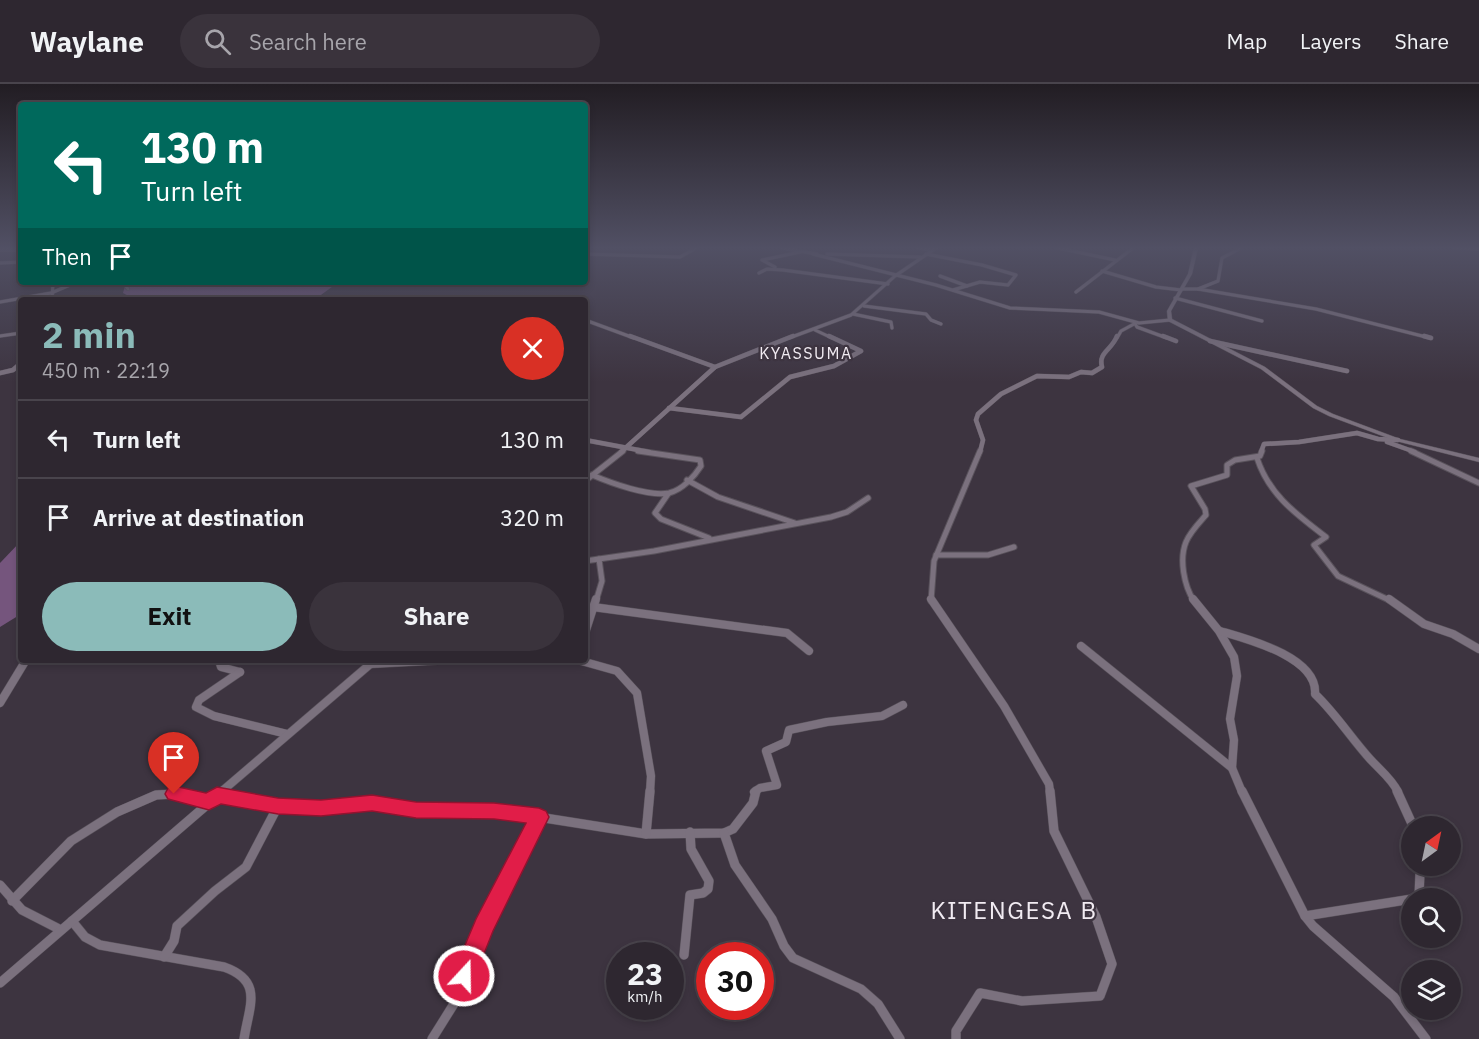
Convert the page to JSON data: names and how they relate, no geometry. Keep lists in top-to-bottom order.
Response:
{
  "districts": ["KYASSUMA", "KITENGESA B"],
  "north": "top right",
  "page": {
    "header": "Waylane",
    "search": "Search here",
    "nav": ["Map", "Layers", "Share"],
    "turn": ["130 m", "Turn left"],
    "then": "Then",
    "heading": ["2 min", "450 m · 22:19"],
    "list": [
      {
        "name": "Turn left",
        "value": "130 m"
      },
      {
        "name": "Arrive at destination",
        "value": "320 m"
      }
    ],
    "buttons": ["Exit", "Share"],
    "speed": "23 km/h",
    "limit": "30"
  }
}
